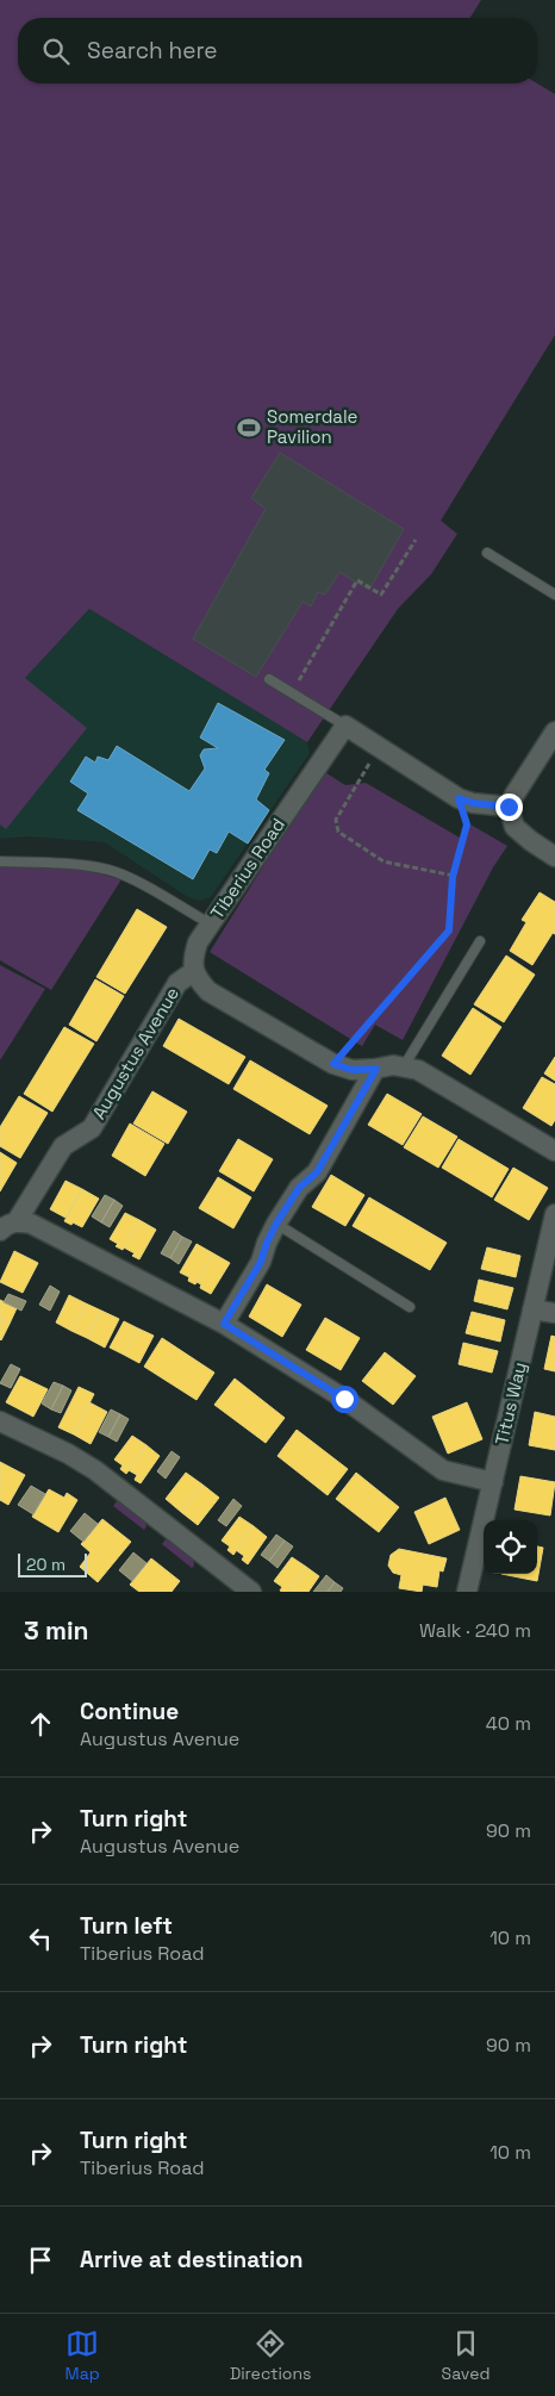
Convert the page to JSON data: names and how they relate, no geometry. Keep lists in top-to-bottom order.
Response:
{
  "streets": {
    "street": ["Tiberius Road", "Augustus Avenue", "Titus Way"]
  },
  "crossings": [
    ["Tiberius Road", "Augustus Avenue"],
    ["Augustus Avenue", "Titus Way"]
  ],
  "places": {
    "sports": ["Somerdale Pavilion"]
  },
  "scale_bar": "20 m",
  "page": {
    "search": "Search here",
    "scale": "20 m",
    "heading": ["3 min", "Walk · 240 m"],
    "list": [
      ["Continue", "Augustus Avenue", "40 m"],
      ["Turn right", "Augustus Avenue", "90 m"],
      ["Turn left", "Tiberius Road", "10 m"],
      ["Turn right", "90 m"],
      ["Turn right", "Tiberius Road", "10 m"],
      "Arrive at destination"
    ],
    "nav": ["Map", "Directions", "Saved"]
  }
}
